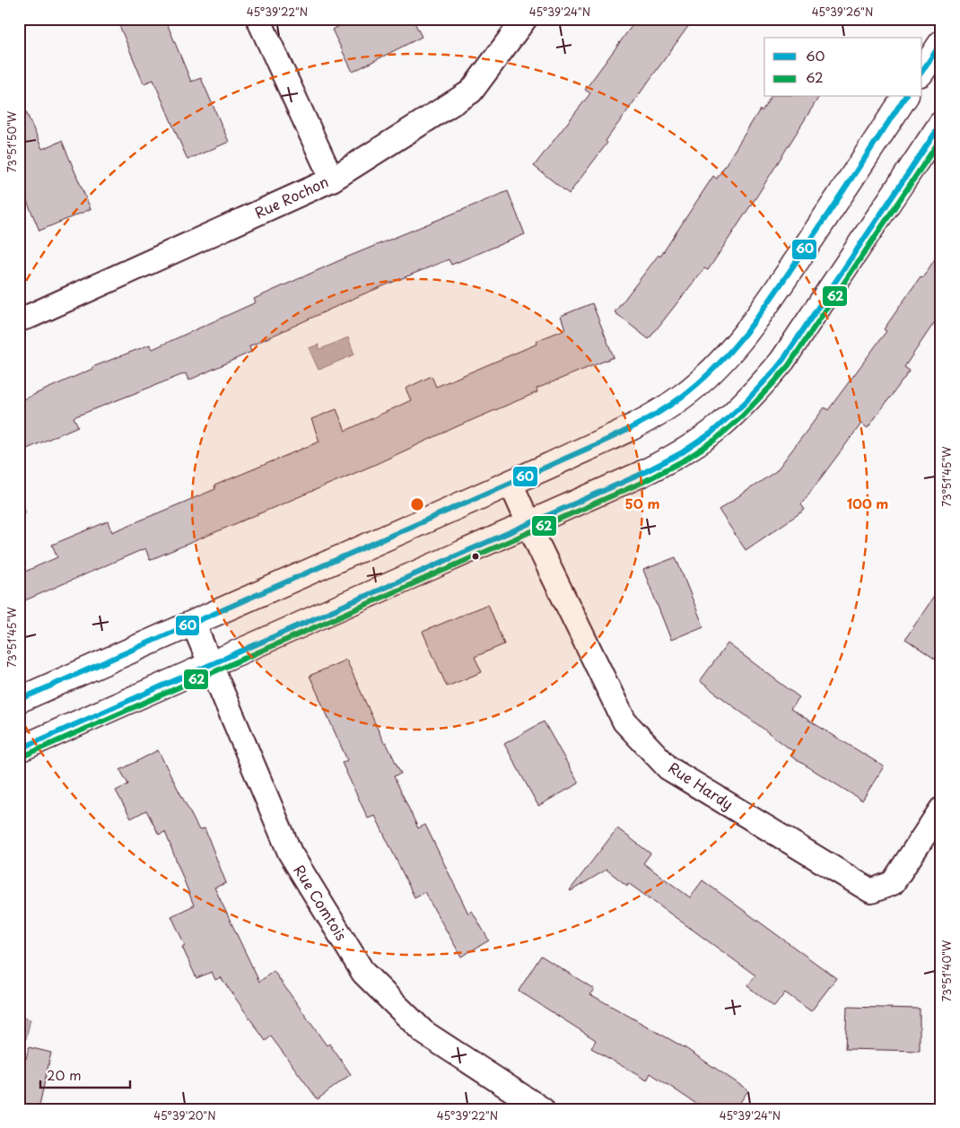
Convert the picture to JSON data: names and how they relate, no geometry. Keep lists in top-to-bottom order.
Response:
{
  "streets": {
    "street": ["Rue Rochon", "Rue Hardy", "Rue Comtois"]
  },
  "lines": ["transit line 60", "transit line 62"],
  "legend": ["60", "62"],
  "scale_bar": "20 m",
  "coordinates": [
    "45°39'22\"N",
    "45°39'24\"N",
    "45°39'26\"N",
    "73°51'50\"W",
    "73°51'45\"W",
    "73°51'40\"W",
    "45°39'20\"N"
  ],
  "rings": ["50 m", "100 m"]
}
